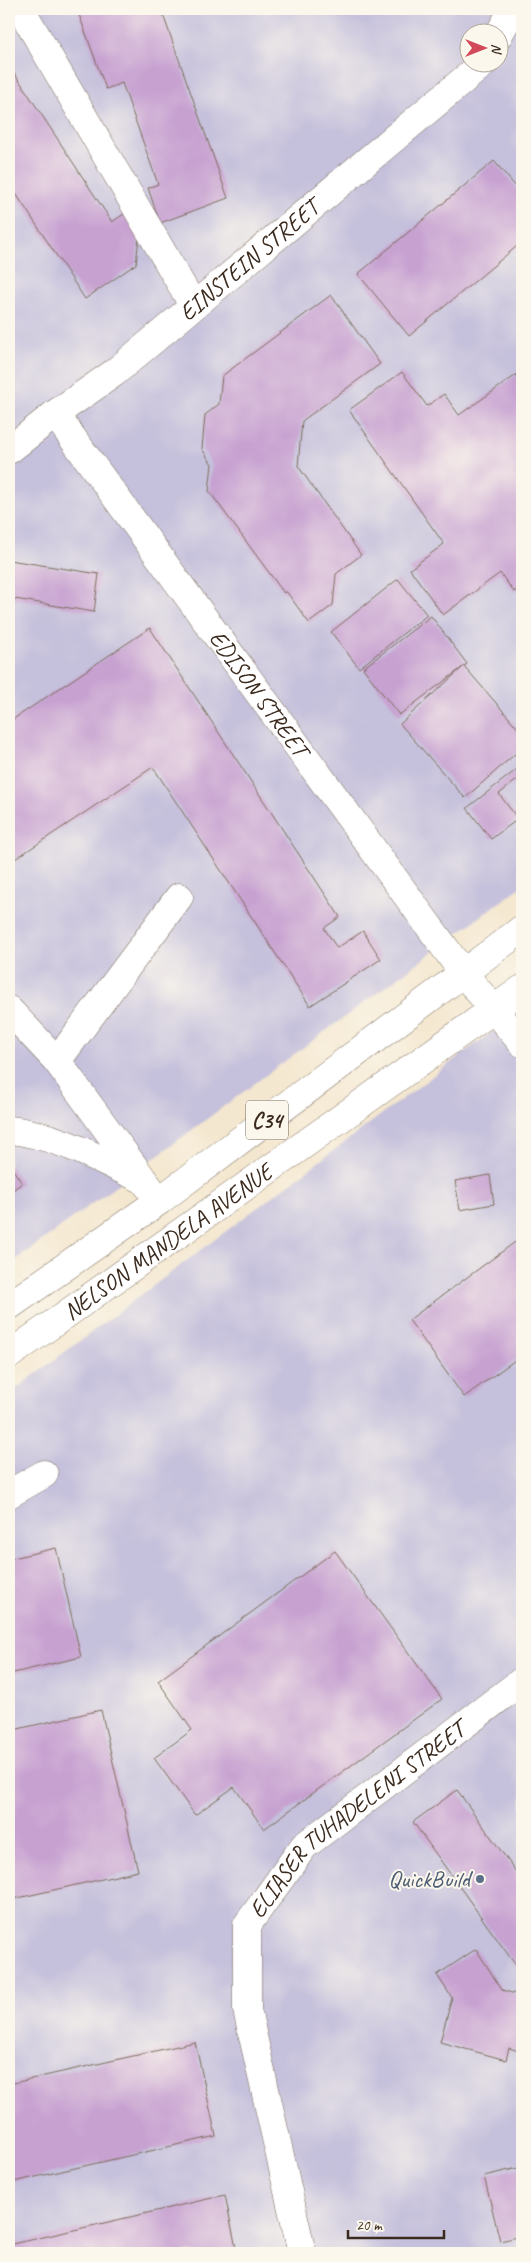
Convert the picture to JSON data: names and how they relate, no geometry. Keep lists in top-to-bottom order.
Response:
{
  "streets": {
    "street": [
      "EINSTEIN STREET",
      "EDISON STREET",
      "C34",
      "NELSON MANDELA AVENUE",
      "ELIASER TUHADELENI STREET"
    ]
  },
  "crossings": [
    ["EINSTEIN STREET", "EDISON STREET"],
    ["EDISON STREET", "NELSON MANDELA AVENUE"]
  ],
  "places": ["QuickBuild"],
  "scale_bar": "20 m",
  "north": "right"
}
